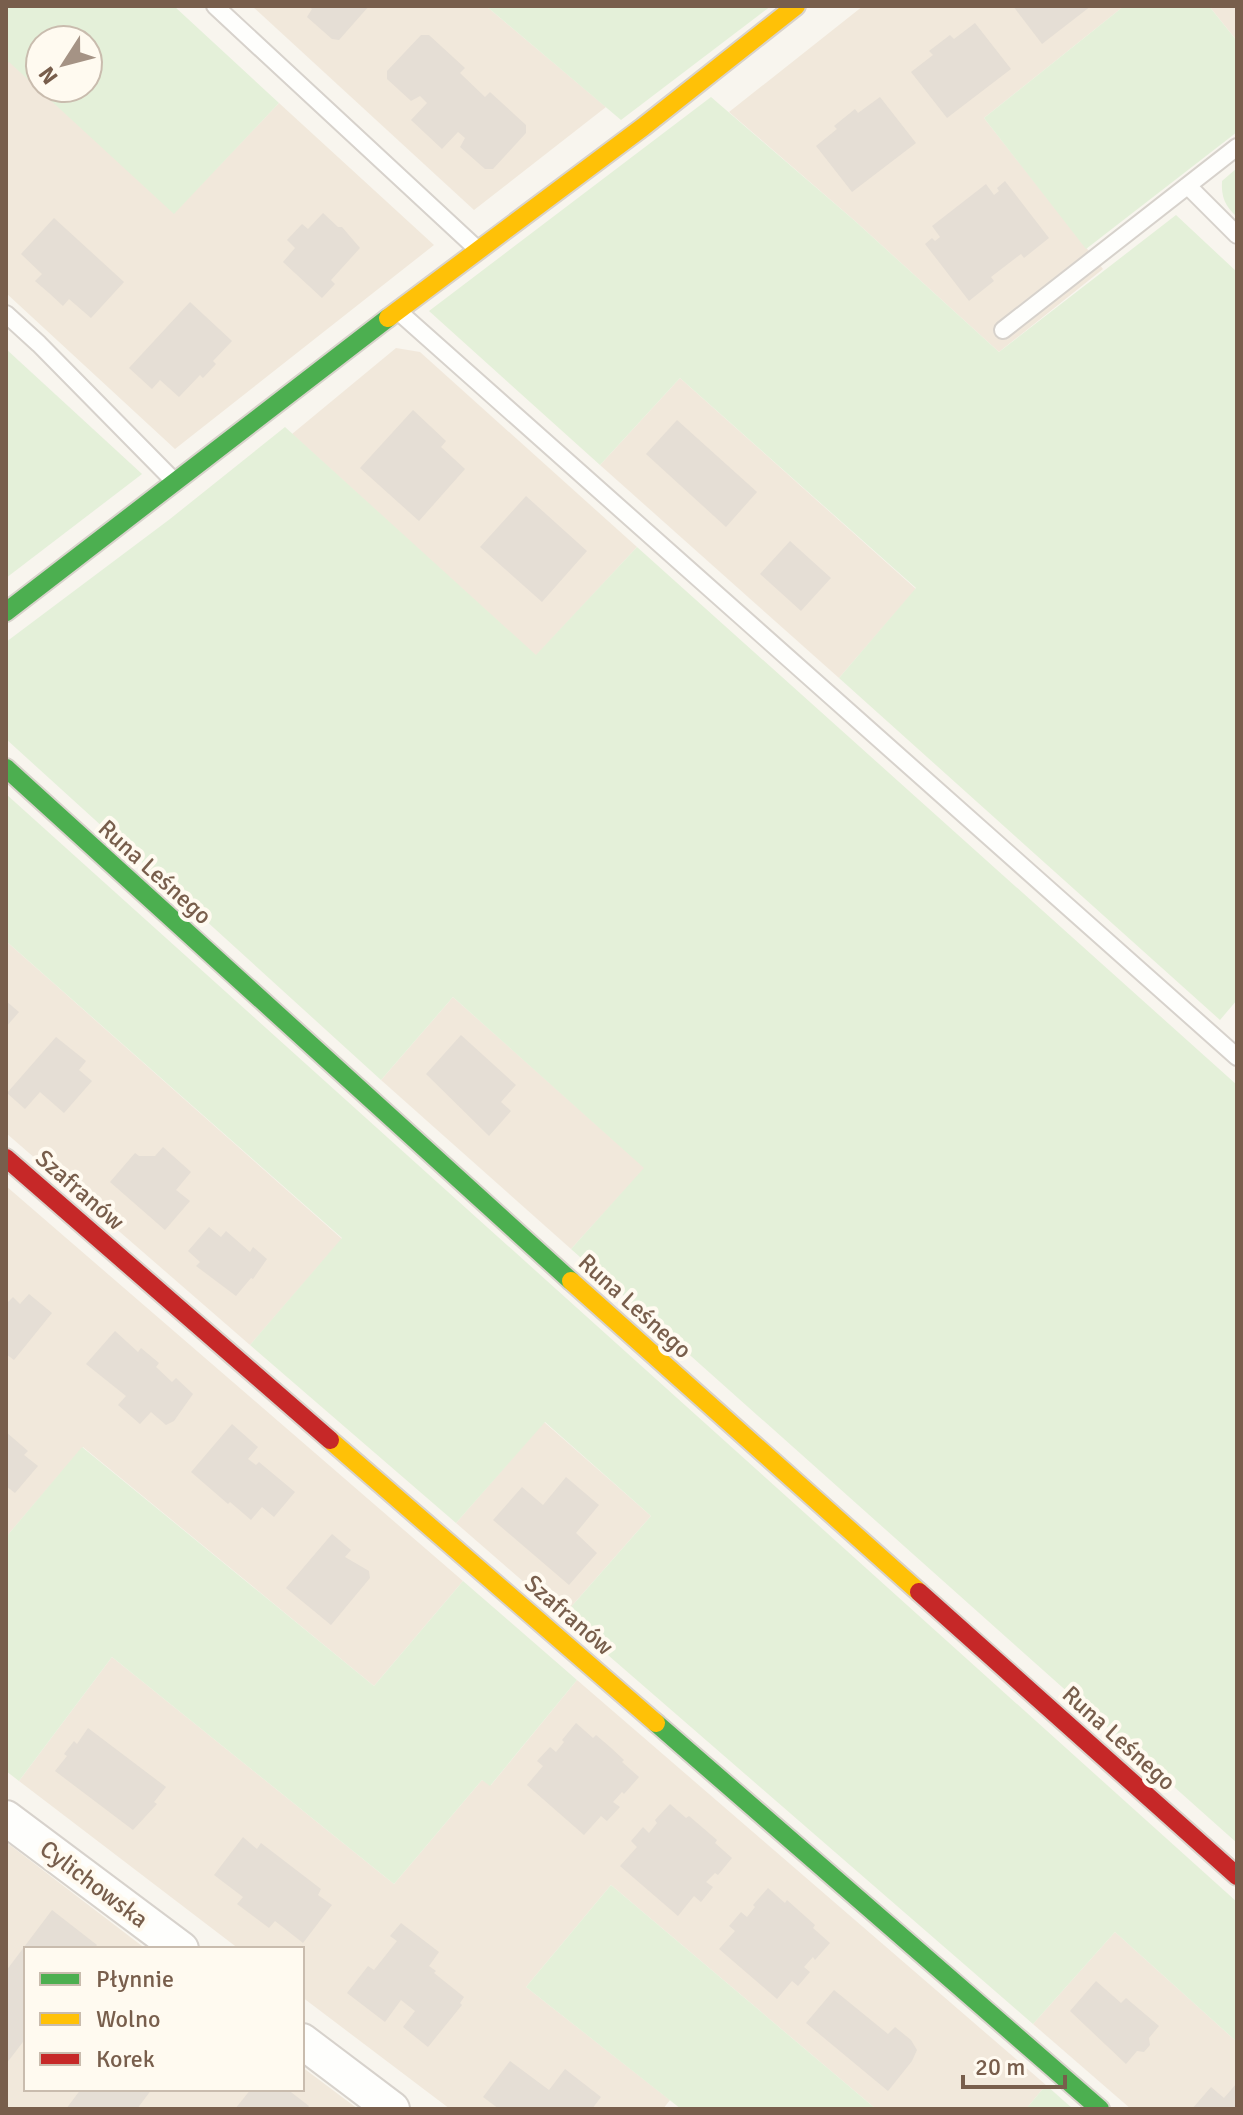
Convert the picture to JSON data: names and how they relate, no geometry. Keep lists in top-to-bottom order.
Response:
{
  "streets": {
    "street": ["Runa Leśnego", "Szafranów", "Cylichowska"]
  },
  "legend": ["Płynnie", "Wolno", "Korek"],
  "scale_bar": "20 m",
  "north": "bottom left"
}
